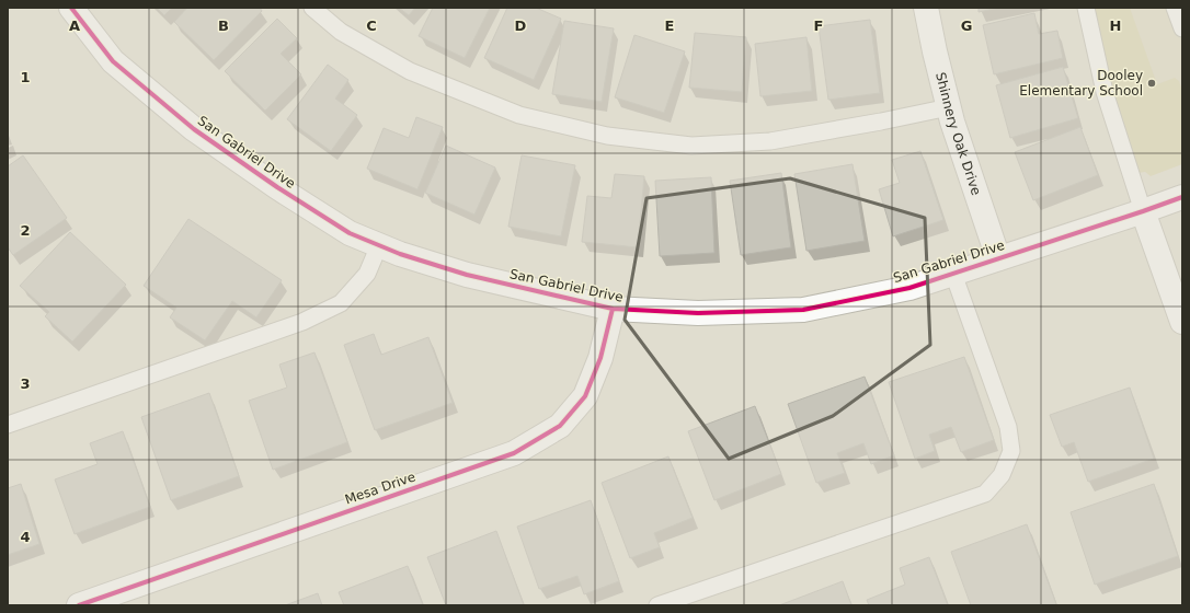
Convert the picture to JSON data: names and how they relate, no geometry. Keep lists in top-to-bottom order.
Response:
{
  "streets": {
    "street": ["Shinnery Oak Drive", "San Gabriel Drive", "Mesa Drive"]
  },
  "crossings": [
    ["Shinnery Oak Drive", "San Gabriel Drive"],
    ["San Gabriel Drive", "Mesa Drive"]
  ],
  "places": ["Dooley Elementary School"],
  "grid": {
    "columns": [
      "A",
      "B",
      "C",
      "D",
      "E",
      "F",
      "G",
      "H"
    ],
    "rows": [
      "1",
      "2",
      "3",
      "4"
    ]
  }
}
